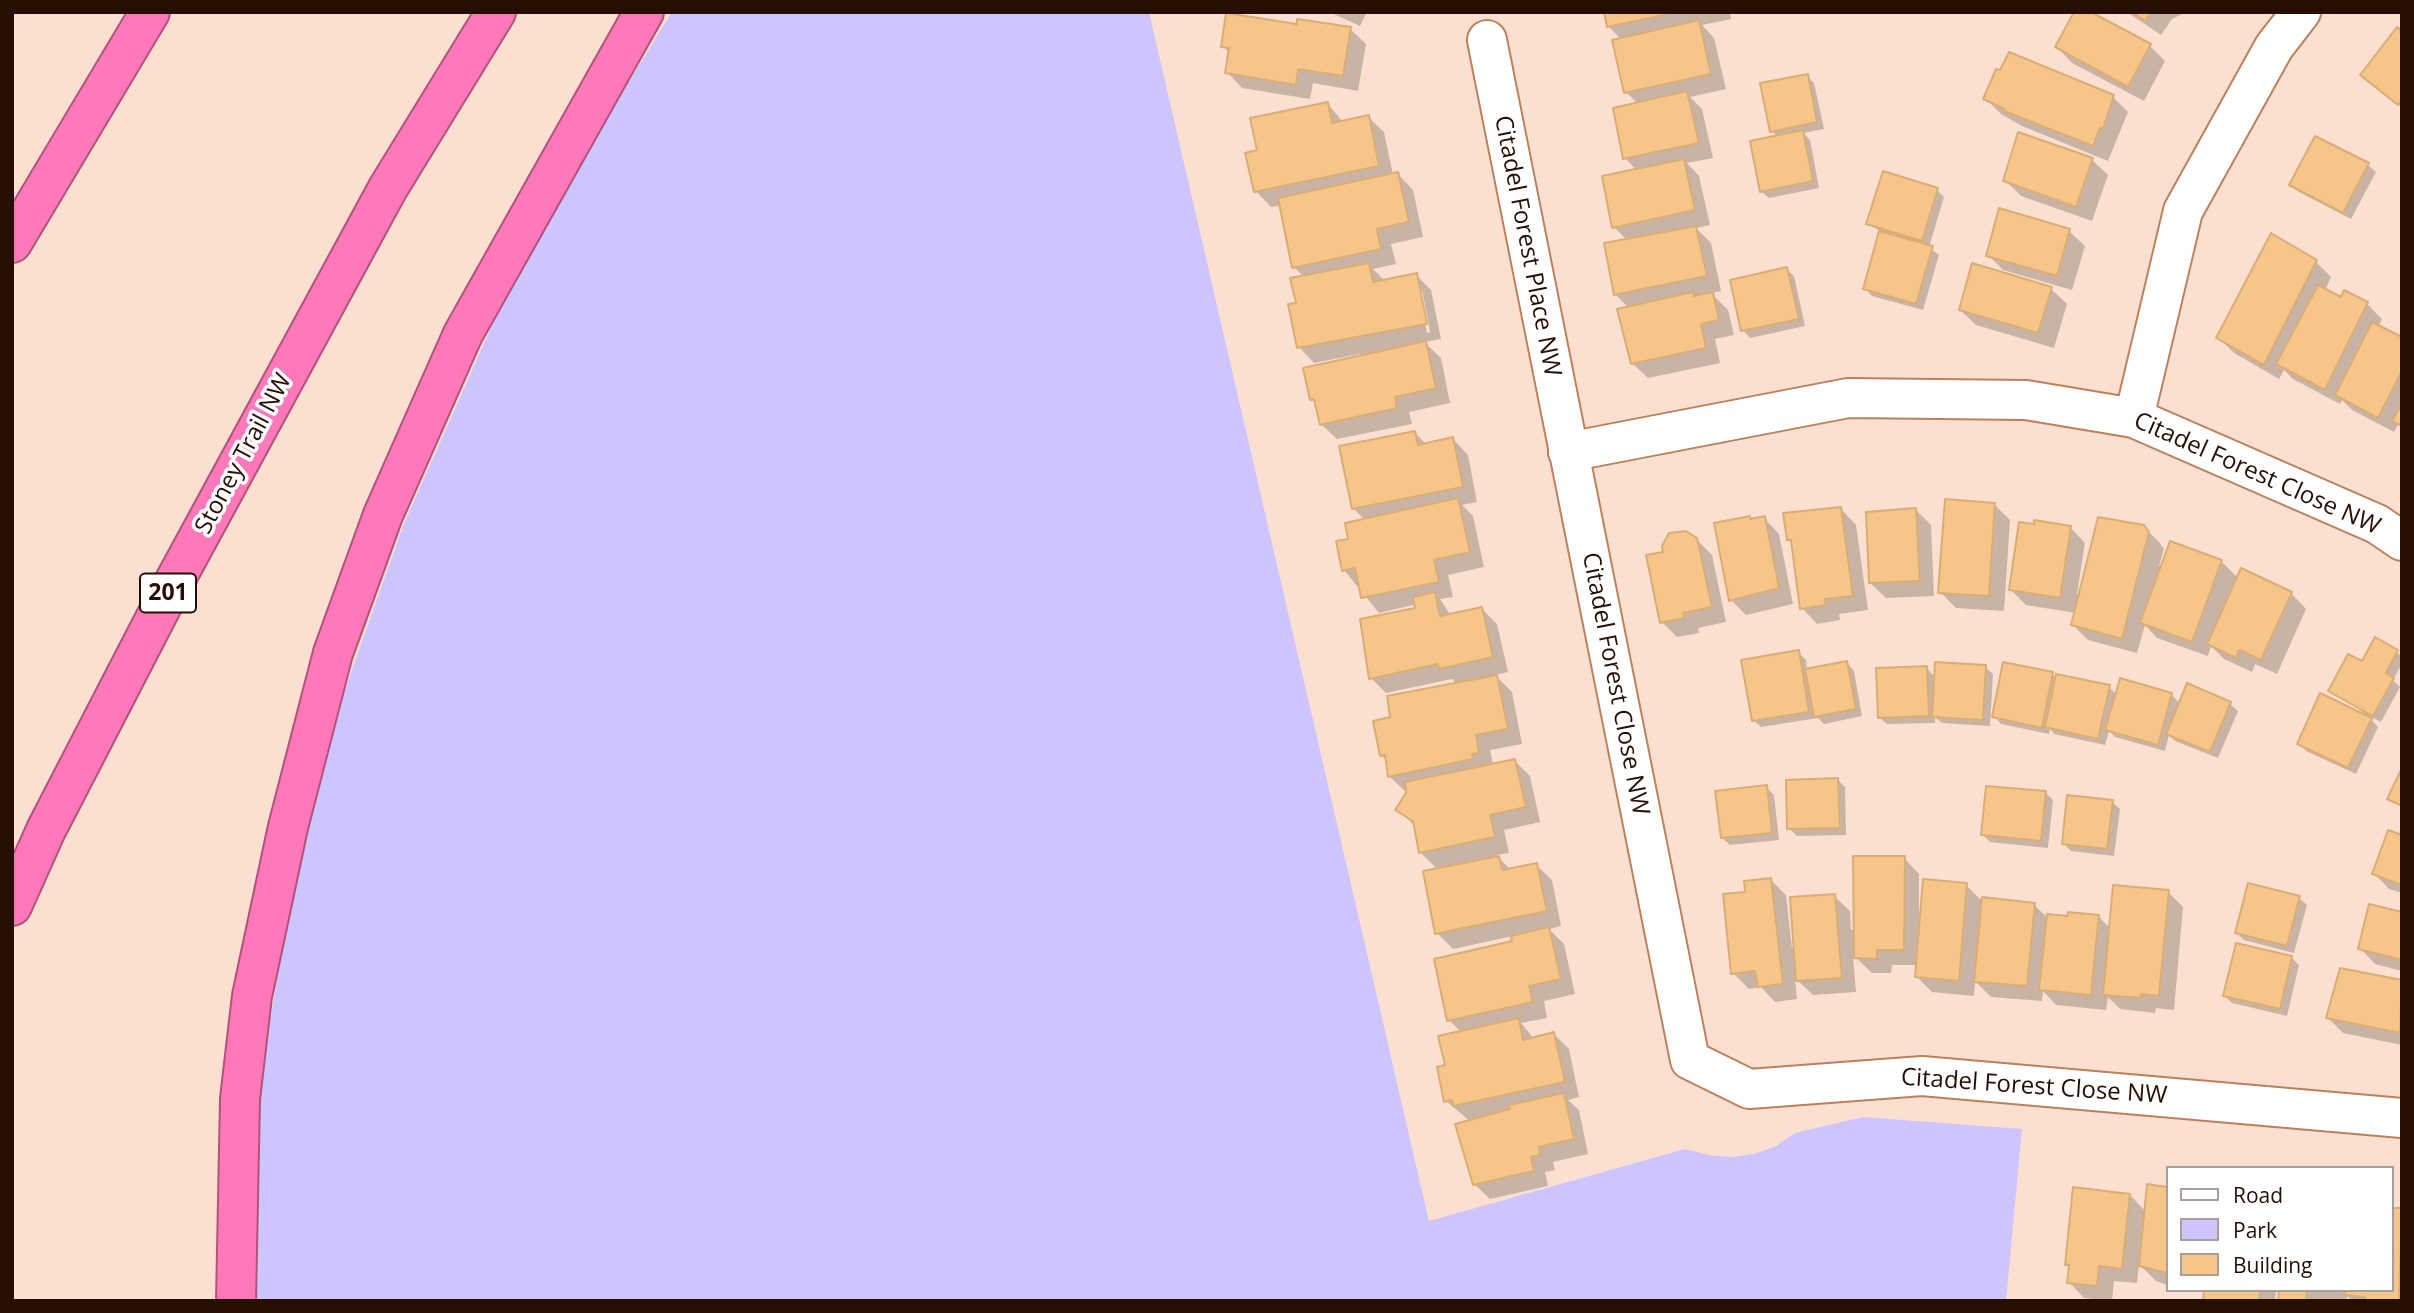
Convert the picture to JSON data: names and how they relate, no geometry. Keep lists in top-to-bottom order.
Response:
{
  "streets": {
    "highway": ["Stoney Trail NW", "201"],
    "street": ["Citadel Forest Place NW", "Citadel Forest Close NW"]
  },
  "crossings": [
    ["Citadel Forest Place NW", "Citadel Forest Close NW"]
  ],
  "legend": ["Road", "Park", "Building"]
}
